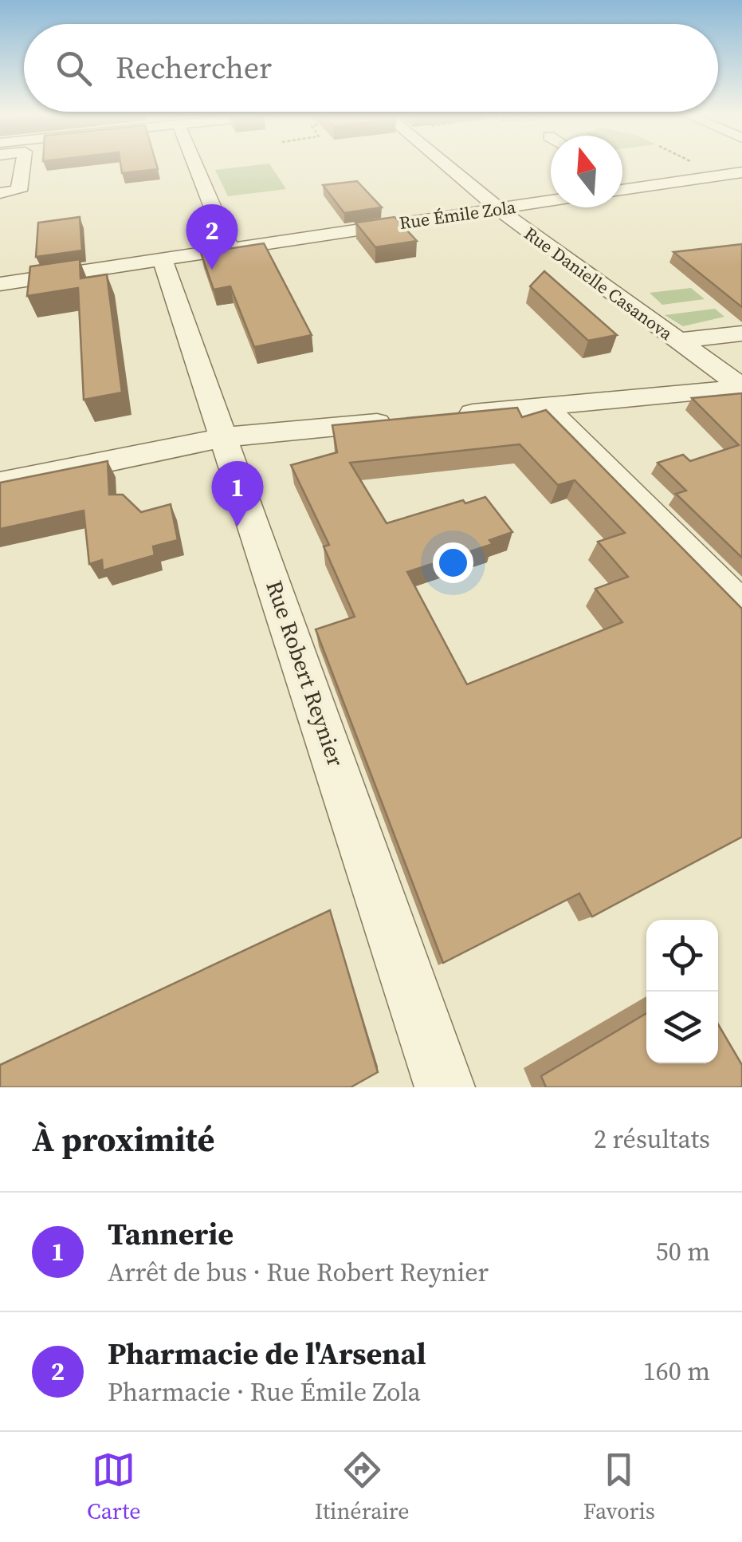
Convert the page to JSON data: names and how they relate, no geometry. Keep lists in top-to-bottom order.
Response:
{
  "streets": {
    "street": ["Rue Émile Zola", "Rue Danielle Casanova", "Rue Robert Reynier"]
  },
  "crossings": [
    ["Rue Émile Zola", "Rue Danielle Casanova"],
    ["Rue Émile Zola", "Rue Robert Reynier"]
  ],
  "north": "top",
  "page": {
    "search": "Rechercher",
    "pins": ["2", "1"],
    "heading": ["À proximité", "2 résultats"],
    "list": [
      {
        "mark": "1",
        "name": "Tannerie",
        "note": "Arrêt de bus · Rue Robert Reynier",
        "value": "50 m"
      },
      {
        "mark": "2",
        "name": "Pharmacie de l'Arsenal",
        "note": "Pharmacie · Rue Émile Zola",
        "value": "160 m"
      }
    ],
    "nav": ["Carte", "Itinéraire", "Favoris"]
  }
}
